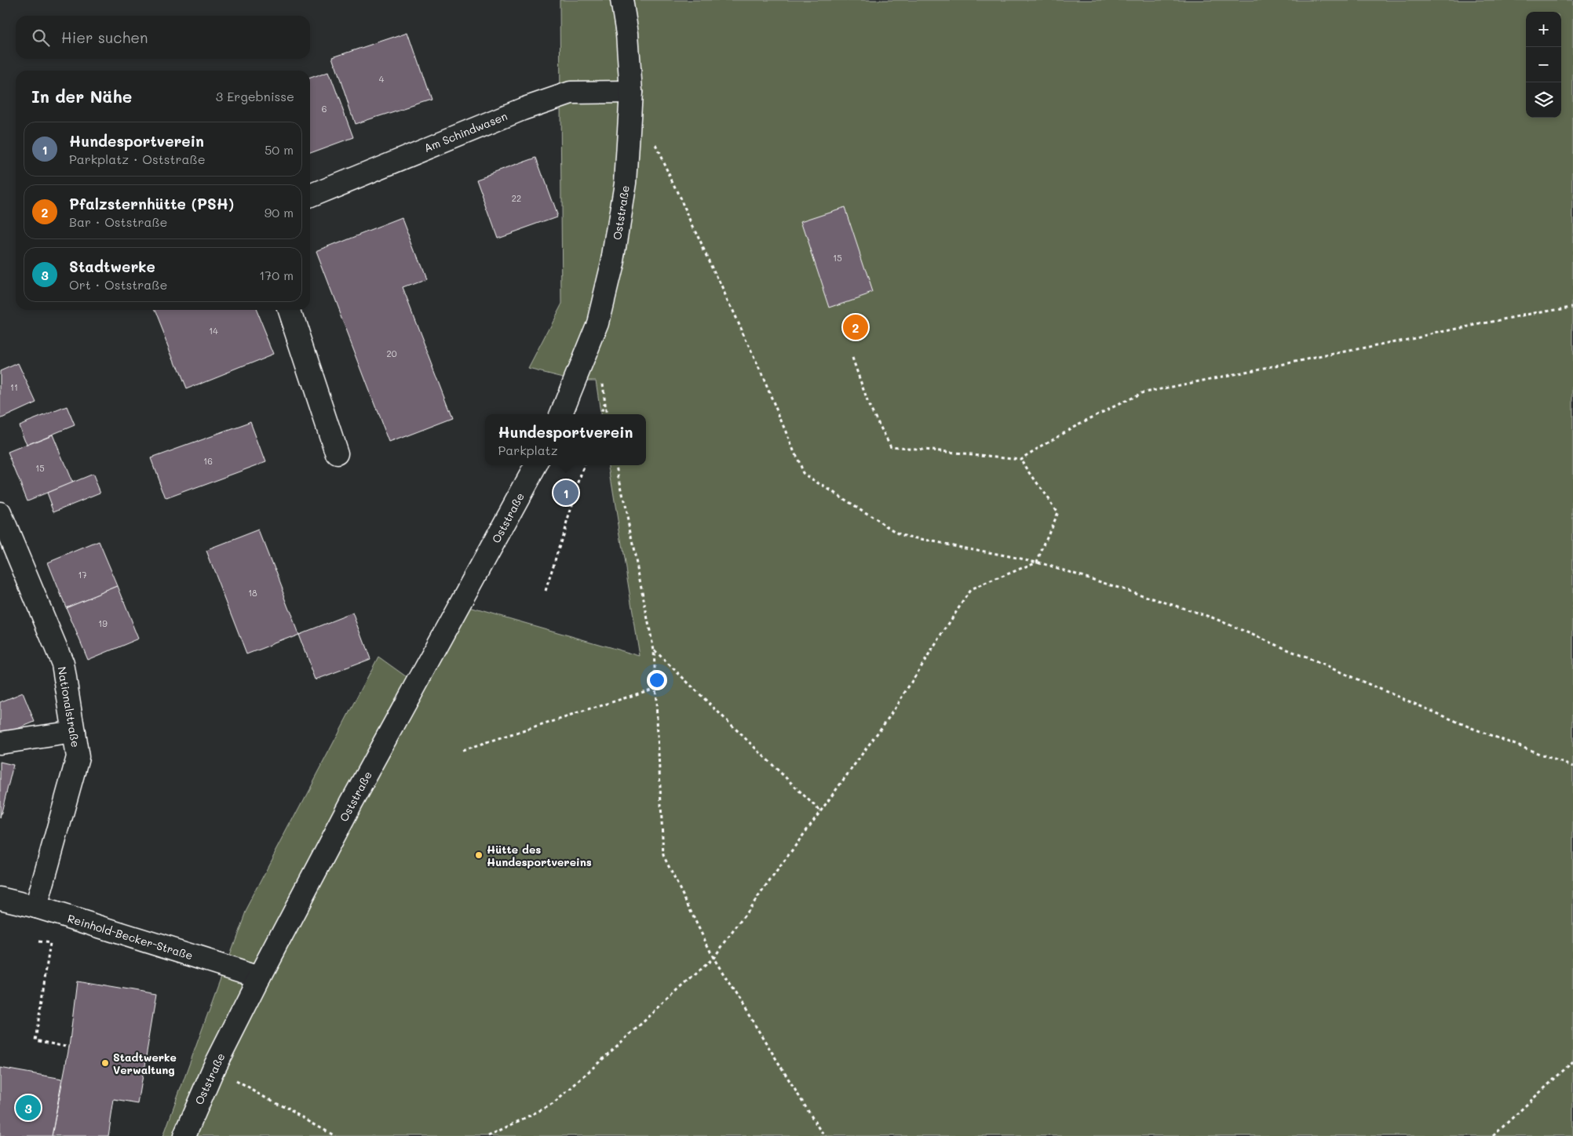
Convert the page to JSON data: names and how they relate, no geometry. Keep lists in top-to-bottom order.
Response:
{
  "streets": {
    "main road": [
      "Am Schindwasen",
      "Oststraße",
      "Nationalstraße",
      "Reinhold-Becker-Straße"
    ]
  },
  "crossings": [
    ["Am Schindwasen", "Oststraße"],
    ["Oststraße", "Reinhold-Becker-Straße"],
    ["Nationalstraße", "Reinhold-Becker-Straße"]
  ],
  "places": ["Hütte des Hundesportvereins", "Stadtwerke Verwaltung"],
  "house_numbers": [
    "4",
    "6",
    "22",
    "15",
    "14",
    "20",
    "11",
    "16",
    "15",
    "17",
    "18",
    "19"
  ],
  "page": {
    "map_buttons": ["+", "−"],
    "search": "Hier suchen",
    "heading": ["In der Nähe", "3 Ergebnisse"],
    "list": [
      {
        "mark": "1",
        "name": "Hundesportverein",
        "note": "Parkplatz · Oststraße",
        "value": "50 m"
      },
      {
        "mark": "2",
        "name": "Pfalzsternhütte (PSH)",
        "note": "Bar · Oststraße",
        "value": "90 m"
      },
      {
        "mark": "3",
        "name": "Stadtwerke",
        "note": "Ort · Oststraße",
        "value": "170 m"
      }
    ],
    "pins": ["2", "1", "3"],
    "popup": ["Hundesportverein", "Parkplatz"]
  }
}
